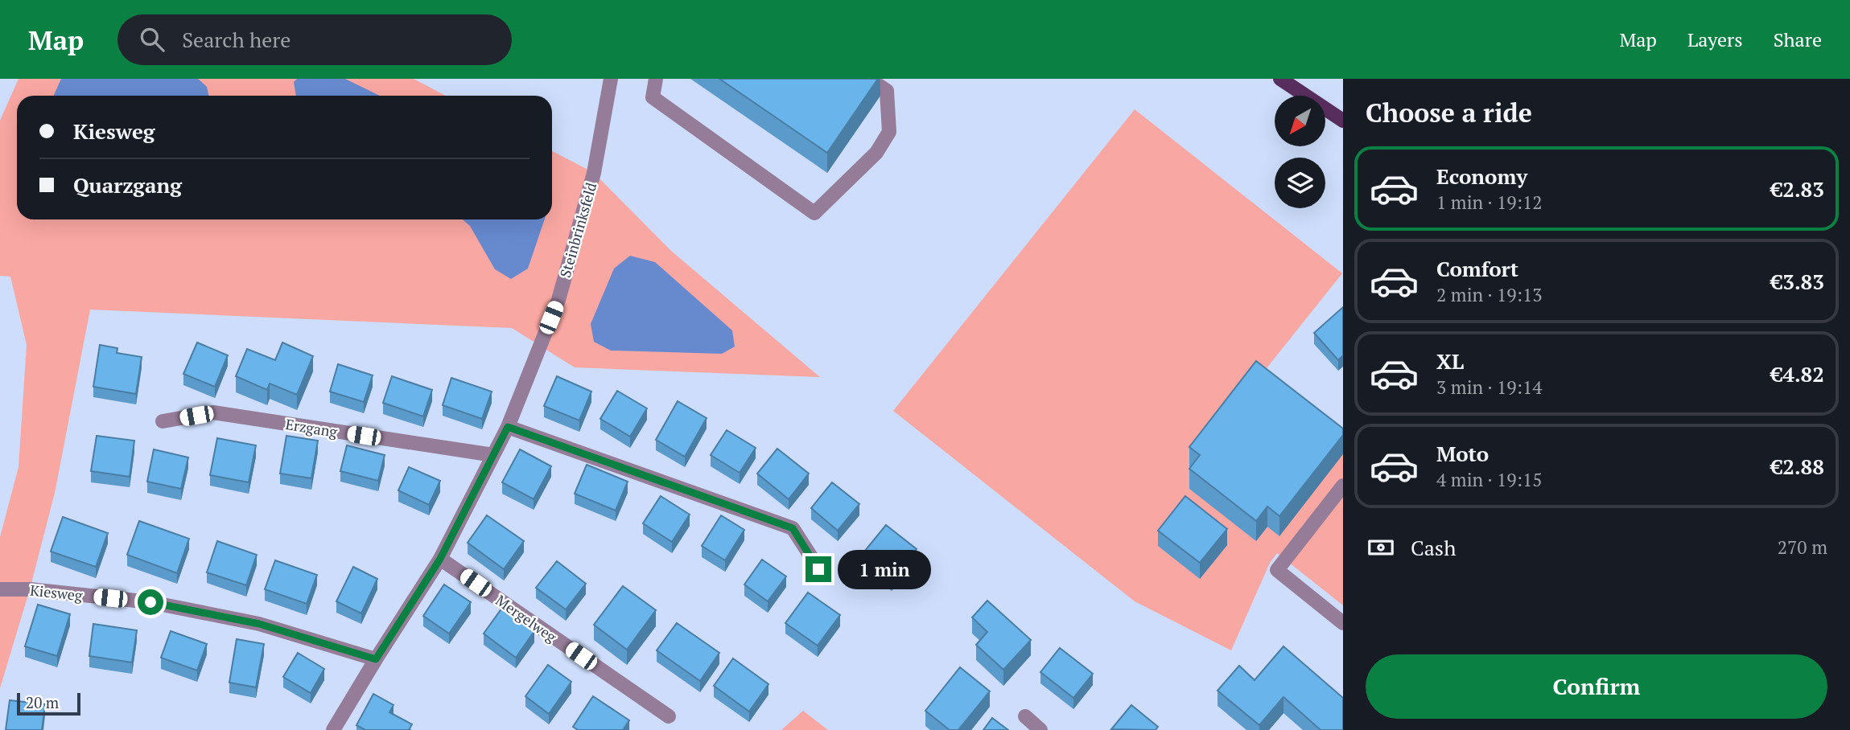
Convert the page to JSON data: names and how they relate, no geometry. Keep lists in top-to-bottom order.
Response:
{
  "streets": {
    "street": [
      "Steinbrinksfeld",
      "Erzgang",
      "Kiesweg",
      "Mergelweg"
    ]
  },
  "crossings": [
    ["Steinbrinksfeld", "Erzgang"],
    ["Steinbrinksfeld", "Kiesweg"],
    ["Steinbrinksfeld", "Mergelweg"]
  ],
  "scale_bar": "20 m",
  "north": "bottom left",
  "page": {
    "header": "Map",
    "search": "Search here",
    "nav": ["Map", "Layers", "Share"],
    "heading": "Choose a ride",
    "banner": ["Kiesweg", "Quarzgang"],
    "list": [
      {
        "name": "Economy",
        "note": "1 min · 19:12",
        "value": "€2.83"
      },
      {
        "name": "Comfort",
        "note": "2 min · 19:13",
        "value": "€3.83"
      },
      {
        "name": "XL",
        "note": "3 min · 19:14",
        "value": "€4.82"
      },
      {
        "name": "Moto",
        "note": "4 min · 19:15",
        "value": "€2.88"
      }
    ],
    "pay": ["Cash", "270 m"],
    "bubble": "1 min",
    "buttons": "Confirm",
    "scale": "20 m"
  }
}
